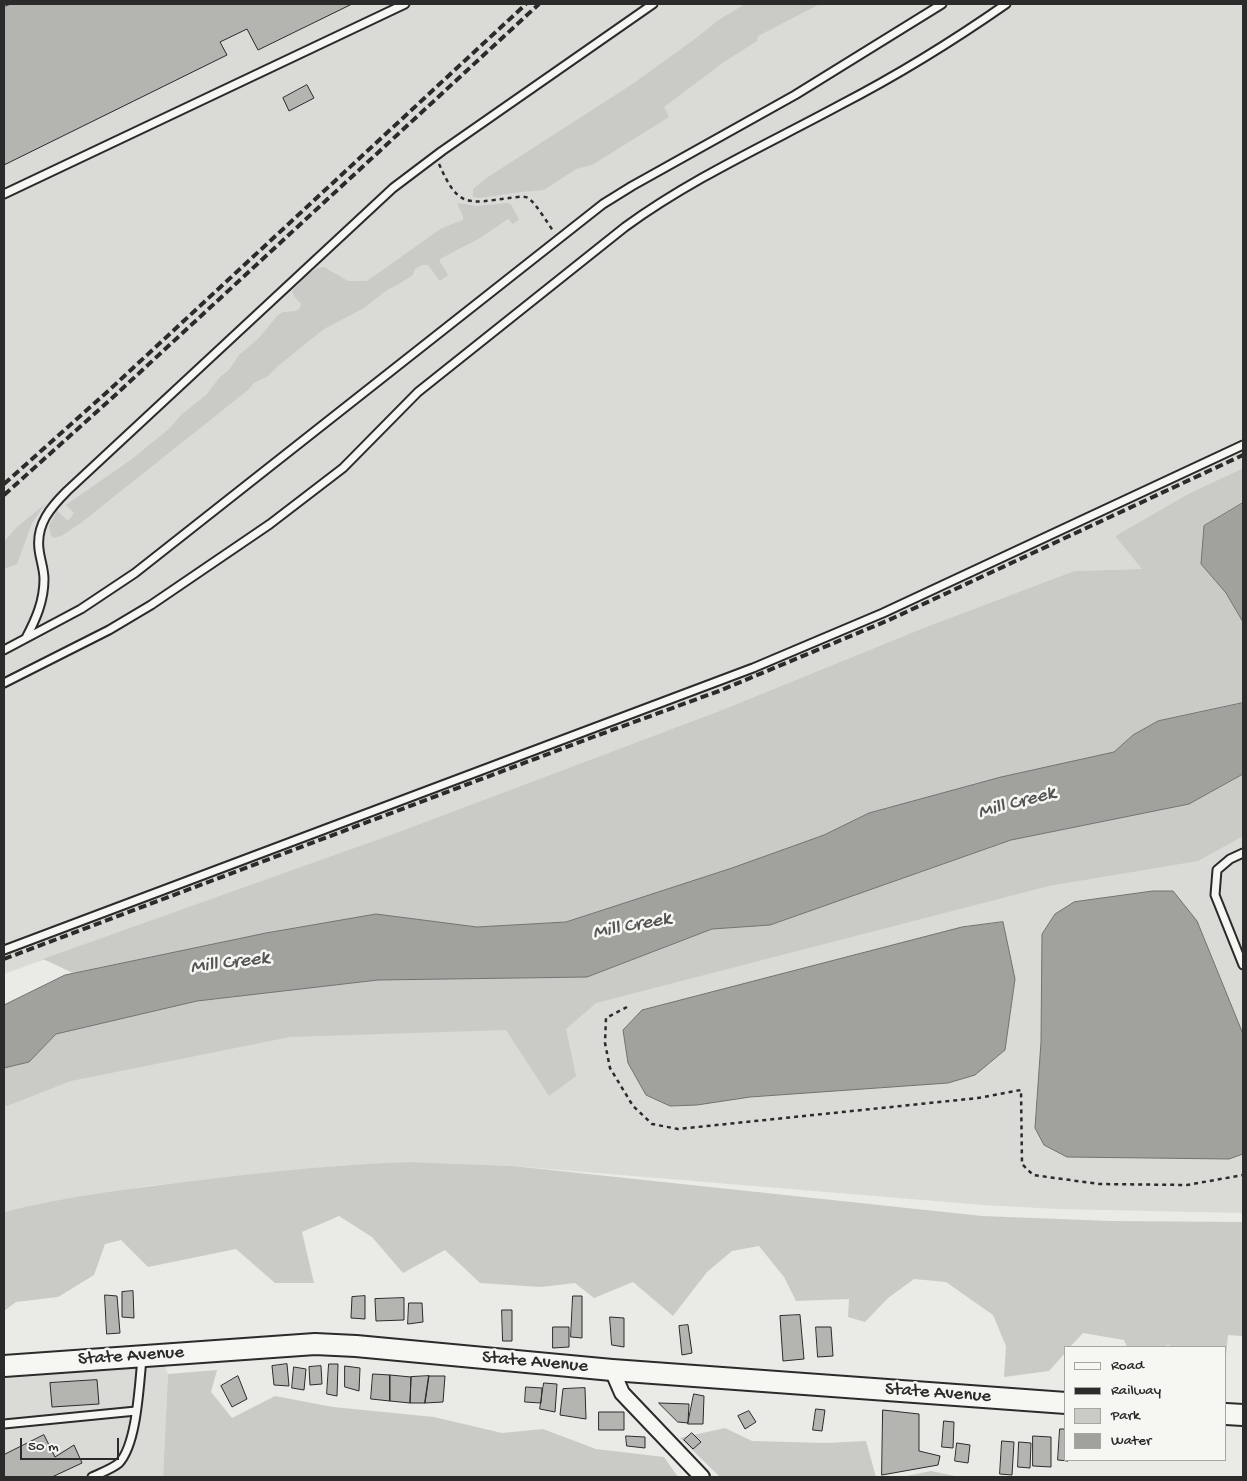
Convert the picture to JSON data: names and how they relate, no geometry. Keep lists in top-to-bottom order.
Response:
{
  "streets": {
    "main road": ["State Avenue"]
  },
  "water": ["Mill Creek"],
  "legend": [
    "Road",
    "Railway",
    "Park",
    "Water"
  ],
  "scale_bar": "50 m"
}
